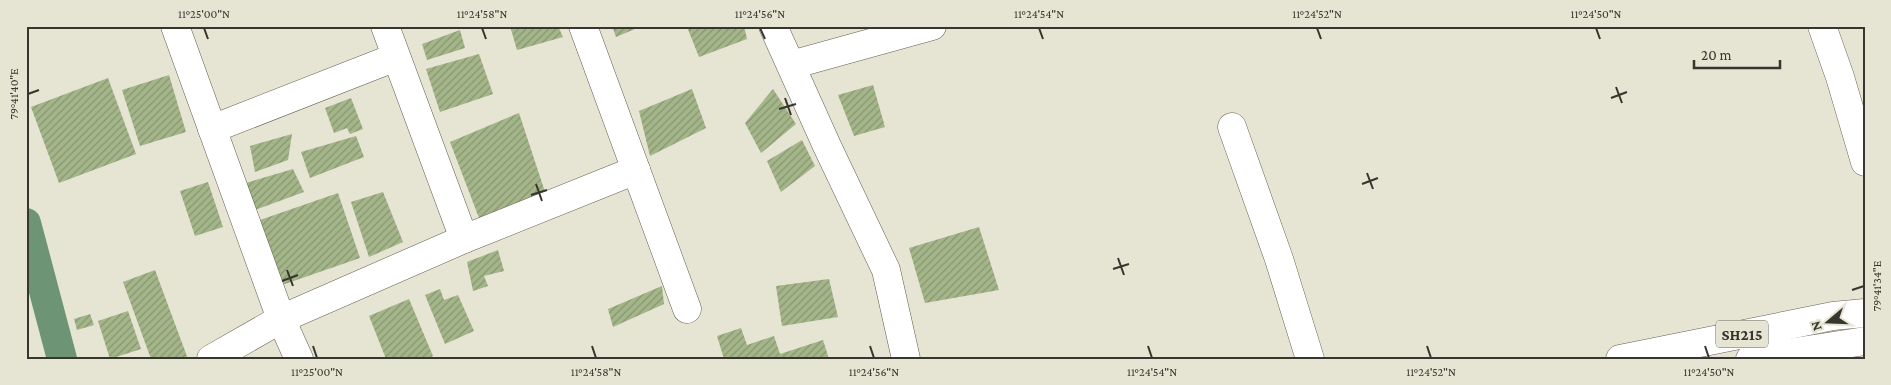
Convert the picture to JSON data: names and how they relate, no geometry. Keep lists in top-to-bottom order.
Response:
{
  "streets": {
    "street": ["SH215"]
  },
  "scale_bar": "20 m",
  "north": "left",
  "coordinates": [
    "11°25'00\"N",
    "11°24'58\"N",
    "11°24'56\"N",
    "11°24'54\"N",
    "11°24'52\"N",
    "11°24'50\"N",
    "79°41'40\"E",
    "79°41'34\"E"
  ]
}
